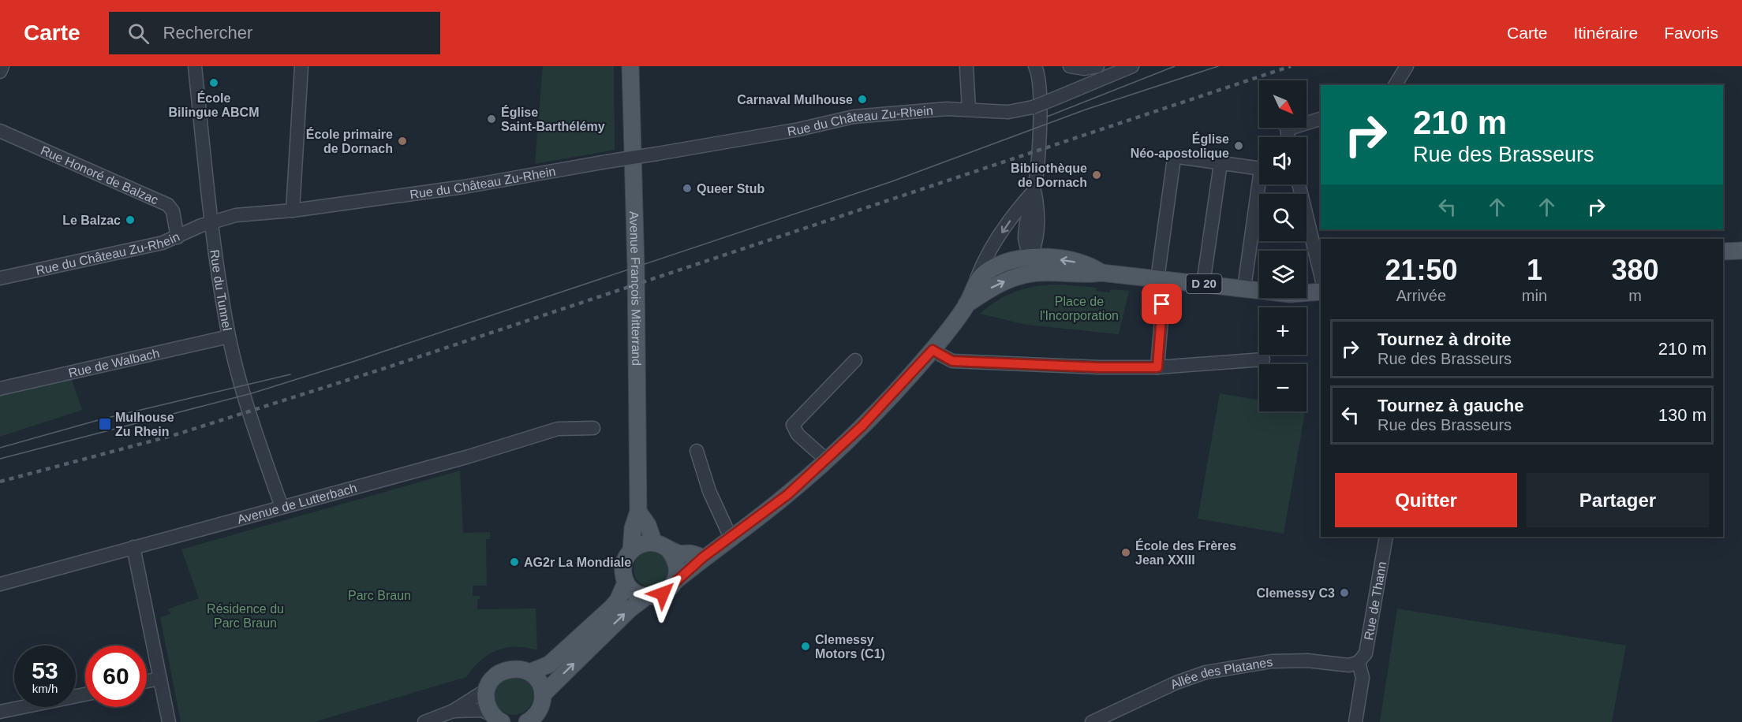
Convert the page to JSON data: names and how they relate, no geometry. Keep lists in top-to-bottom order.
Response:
{
  "streets": {
    "main road": ["D 20", "Avenue François Mitterrand"],
    "street": [
      "Rue du Château Zu-Rhein",
      "Rue Honoré de Balzac",
      "Rue du Tunnel",
      "Rue de Walbach",
      "Avenue de Lutterbach",
      "Rue de Thann",
      "Allée des Platanes"
    ]
  },
  "crossings": [
    ["Rue du Château Zu-Rhein", "Rue Honoré de Balzac"],
    ["Rue du Château Zu-Rhein", "Rue du Tunnel"],
    ["Rue du Tunnel", "Rue de Walbach"],
    ["Rue du Tunnel", "Avenue de Lutterbach"],
    ["Rue de Thann", "Allée des Platanes"]
  ],
  "parks": ["Place de l'Incorporation", "Parc Braun", "Résidence du Parc Braun"],
  "places": {
    "other": [
      "École Bilingue ABCM",
      "Carnaval Mulhouse",
      "Église Saint-Barthélémy",
      "École primaire de Dornach",
      "Église Néo-apostolique",
      "Bibliothèque de Dornach",
      "Queer Stub",
      "Le Balzac",
      "École des Frères Jean XXIII",
      "AG2r La Mondiale",
      "Clemessy C3",
      "Clemessy Motors (C1)"
    ],
    "transit": ["Mulhouse Zu Rhein"]
  },
  "north": "bottom right",
  "page": {
    "header": "Carte",
    "search": "Rechercher",
    "nav": ["Carte", "Itinéraire", "Favoris"],
    "map_buttons": ["+", "−"],
    "turn": ["210 m", "Rue des Brasseurs"],
    "eta": [
      "21:50",
      "Arrivée",
      "1",
      "min",
      "380",
      "m"
    ],
    "list": [
      {
        "name": "Tournez à droite",
        "note": "Rue des Brasseurs",
        "value": "210 m"
      },
      {
        "name": "Tournez à gauche",
        "note": "Rue des Brasseurs",
        "value": "130 m"
      }
    ],
    "buttons": ["Quitter", "Partager"],
    "speed": "53 km/h",
    "limit": "60"
  }
}
